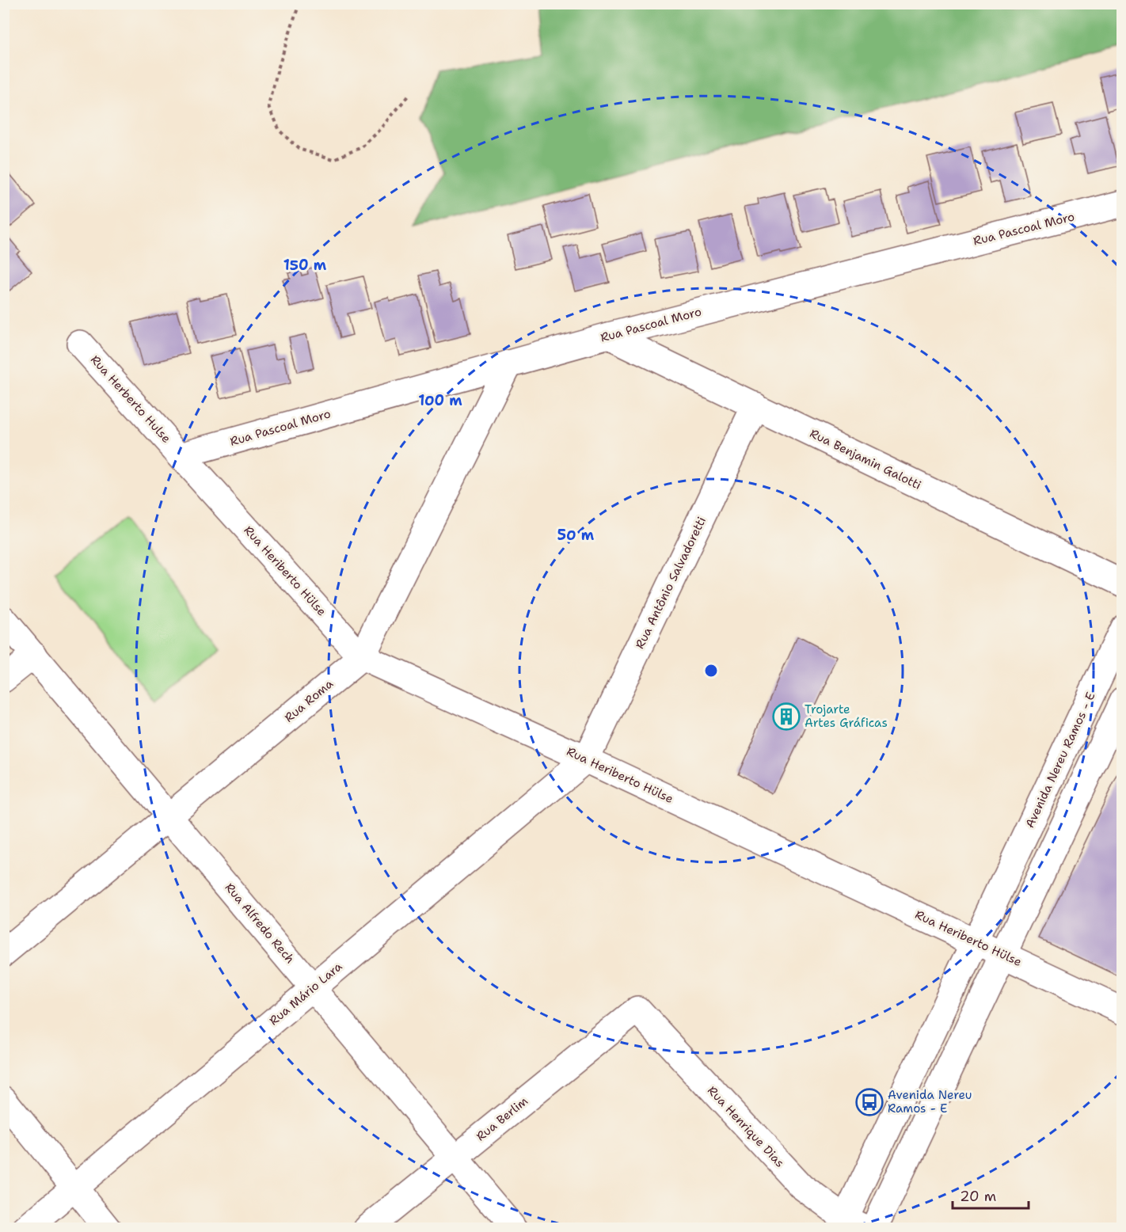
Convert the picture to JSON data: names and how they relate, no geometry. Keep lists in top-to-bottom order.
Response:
{
  "streets": {
    "street": [
      "Rua Pascoal Moro",
      "Rua Herberto Hulse",
      "Rua Benjamin Galotti",
      "Rua Heriberto Hülse",
      "Rua Antônio Salvadoretti",
      "Rua Roma",
      "Avenida Nereu Ramos - E",
      "Rua Alfredo Rech",
      "Rua Mário Lara",
      "Rua Berlim",
      "Rua Henrique Dias"
    ]
  },
  "crossings": [
    ["Rua Pascoal Moro", "Rua Herberto Hulse"],
    ["Rua Pascoal Moro", "Rua Benjamin Galotti"],
    ["Rua Pascoal Moro", "Rua Heriberto Hülse"],
    ["Rua Pascoal Moro", "Rua Roma"],
    ["Rua Herberto Hulse", "Rua Heriberto Hülse"],
    ["Rua Benjamin Galotti", "Rua Antônio Salvadoretti"],
    ["Rua Heriberto Hülse", "Rua Antônio Salvadoretti"],
    ["Rua Heriberto Hülse", "Rua Roma"],
    ["Rua Heriberto Hülse", "Avenida Nereu Ramos - E"],
    ["Rua Heriberto Hülse", "Rua Mário Lara"],
    ["Rua Antônio Salvadoretti", "Rua Mário Lara"],
    ["Rua Roma", "Rua Alfredo Rech"],
    ["Avenida Nereu Ramos - E", "Rua Henrique Dias"],
    ["Rua Alfredo Rech", "Rua Mário Lara"],
    ["Rua Alfredo Rech", "Rua Berlim"],
    ["Rua Berlim", "Rua Henrique Dias"]
  ],
  "places": {
    "building": ["Trojarte Artes Gráficas"],
    "bus stop": ["Avenida Nereu Ramos - E"]
  },
  "scale_bar": "20 m",
  "rings": ["150 m", "100 m", "50 m"]
}
